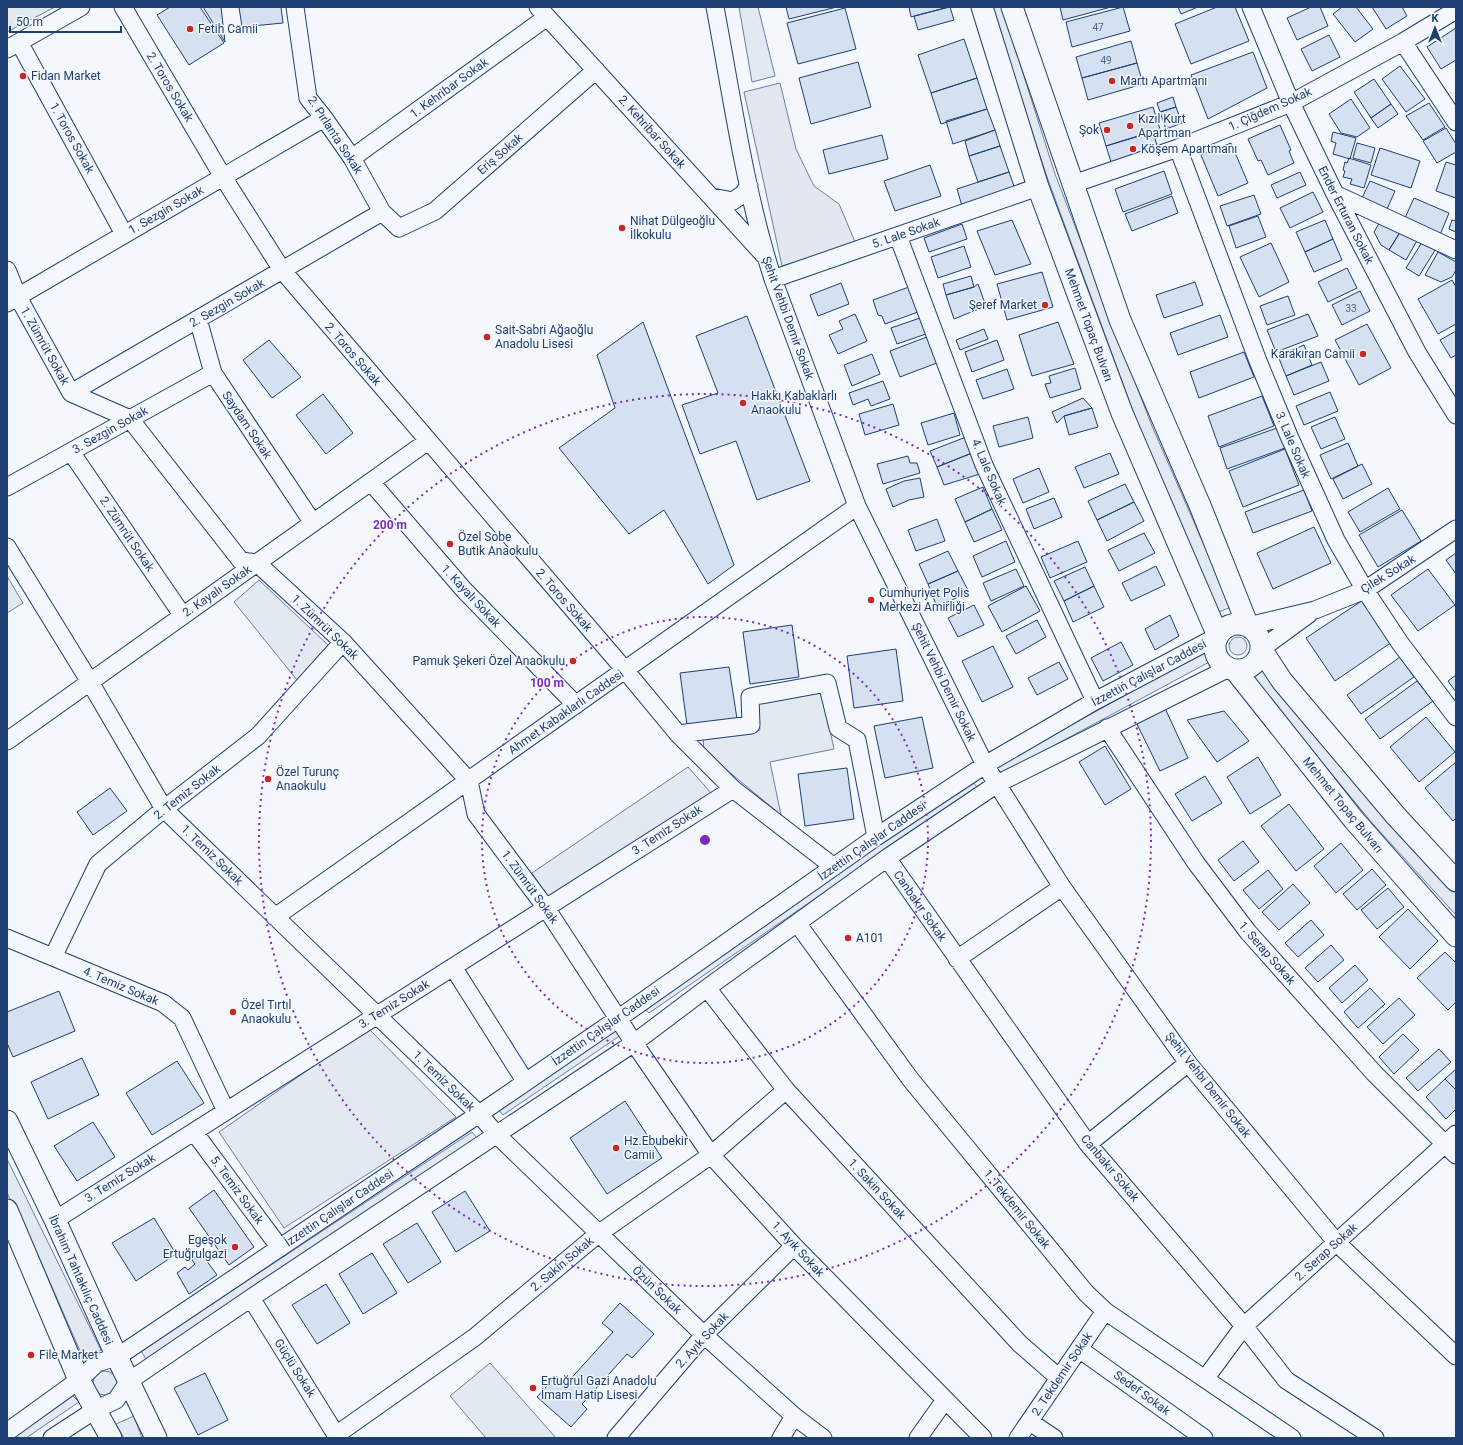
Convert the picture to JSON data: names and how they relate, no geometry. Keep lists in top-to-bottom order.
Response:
{
  "streets": {
    "main road": ["Mehmet Topaç Bulvarı", "İbrahim Tahtakılıç Caddesi"],
    "street": [
      "2. Toros Sokak",
      "1. Kehribar Sokak",
      "1. Çiğdem Sokak",
      "2. Kehribar Sokak",
      "2. Pırlanta Sokak",
      "1. Toros Sokak",
      "Eriş Sokak",
      "1. Sezgin Sokak",
      "Ender Erturan Sokak",
      "5. Lale Sokak",
      "2. Sezgin Sokak",
      "Şehit Vehbi Demir Sokak",
      "1. Zümrüt Sokak",
      "Saydam Sokak",
      "3. Sezgin Sokak",
      "3. Lale Sokak",
      "4. Lale Sokak",
      "2. Zümrüt Sokak",
      "Çilek Sokak",
      "2. Kayalı Sokak",
      "1. Kayalı Sokak",
      "İzzettin Çalışlar Caddesi",
      "Ahmet Kabaklarlı Caddesi",
      "2. Temiz Sokak",
      "3. Temiz Sokak",
      "1. Temiz Sokak",
      "Canbakır Sokak",
      "1. Serap Sokak",
      "4. Temiz Sokak",
      "1. Sakin Sokak",
      "5. Temiz Sokak",
      "1. Tekdemir Sokak",
      "1. Ayık Sokak",
      "2. Serap Sokak",
      "2. Sakin Sokak",
      "Özün Sokak",
      "2. Ayık Sokak",
      "Güçlü Sokak",
      "2. Tekdemir Sokak",
      "Sedef Sokak"
    ]
  },
  "crossings": [
    ["2. Toros Sokak", "1. Sezgin Sokak"],
    ["2. Toros Sokak", "2. Sezgin Sokak"],
    ["2. Toros Sokak", "2. Kayalı Sokak"],
    ["2. Toros Sokak", "İzzettin Çalışlar Caddesi"],
    ["2. Toros Sokak", "Ahmet Kabaklarlı Caddesi"],
    ["2. Toros Sokak", "3. Temiz Sokak"],
    ["1. Kehribar Sokak", "2. Kehribar Sokak"],
    ["1. Kehribar Sokak", "2. Pırlanta Sokak"],
    ["1. Çiğdem Sokak", "Ender Erturan Sokak"],
    ["1. Çiğdem Sokak", "3. Lale Sokak"],
    ["2. Kehribar Sokak", "Eriş Sokak"],
    ["2. Kehribar Sokak", "Şehit Vehbi Demir Sokak"],
    ["2. Pırlanta Sokak", "Eriş Sokak"],
    ["2. Pırlanta Sokak", "1. Sezgin Sokak"],
    ["2. Pırlanta Sokak", "2. Sezgin Sokak"],
    ["1. Toros Sokak", "1. Sezgin Sokak"],
    ["1. Sezgin Sokak", "1. Zümrüt Sokak"],
    ["5. Lale Sokak", "Şehit Vehbi Demir Sokak"],
    ["5. Lale Sokak", "Mehmet Topaç Bulvarı"],
    ["5. Lale Sokak", "4. Lale Sokak"],
    ["2. Sezgin Sokak", "1. Zümrüt Sokak"],
    ["2. Sezgin Sokak", "Saydam Sokak"],
    ["Şehit Vehbi Demir Sokak", "İzzettin Çalışlar Caddesi"],
    ["Şehit Vehbi Demir Sokak", "Ahmet Kabaklarlı Caddesi"],
    ["Şehit Vehbi Demir Sokak", "2. Serap Sokak"],
    ["Mehmet Topaç Bulvarı", "İzzettin Çalışlar Caddesi"],
    ["1. Zümrüt Sokak", "3. Sezgin Sokak"],
    ["1. Zümrüt Sokak", "2. Kayalı Sokak"],
    ["1. Zümrüt Sokak", "İzzettin Çalışlar Caddesi"],
    ["1. Zümrüt Sokak", "Ahmet Kabaklarlı Caddesi"],
    ["1. Zümrüt Sokak", "2. Temiz Sokak"],
    ["1. Zümrüt Sokak", "3. Temiz Sokak"],
    ["1. Zümrüt Sokak", "1. Ayık Sokak"],
    ["Saydam Sokak", "3. Sezgin Sokak"],
    ["Saydam Sokak", "2. Kayalı Sokak"],
    ["3. Sezgin Sokak", "2. Zümrüt Sokak"],
    ["3. Lale Sokak", "Çilek Sokak"],
    ["4. Lale Sokak", "İzzettin Çalışlar Caddesi"],
    ["2. Zümrüt Sokak", "2. Kayalı Sokak"],
    ["2. Kayalı Sokak", "1. Kayalı Sokak"],
    ["2. Kayalı Sokak", "1. Temiz Sokak"],
    ["1. Kayalı Sokak", "Ahmet Kabaklarlı Caddesi"],
    ["İzzettin Çalışlar Caddesi", "1. Temiz Sokak"],
    ["İzzettin Çalışlar Caddesi", "Canbakır Sokak"],
    ["İzzettin Çalışlar Caddesi", "1. Serap Sokak"],
    ["İzzettin Çalışlar Caddesi", "1. Sakin Sokak"],
    ["İzzettin Çalışlar Caddesi", "5. Temiz Sokak"],
    ["İzzettin Çalışlar Caddesi", "1. Tekdemir Sokak"],
    ["İzzettin Çalışlar Caddesi", "1. Ayık Sokak"],
    ["İzzettin Çalışlar Caddesi", "İbrahim Tahtakılıç Caddesi"],
    ["İzzettin Çalışlar Caddesi", "Özün Sokak"],
    ["İzzettin Çalışlar Caddesi", "Güçlü Sokak"],
    ["Ahmet Kabaklarlı Caddesi", "1. Temiz Sokak"],
    ["2. Temiz Sokak", "1. Temiz Sokak"],
    ["2. Temiz Sokak", "4. Temiz Sokak"],
    ["3. Temiz Sokak", "1. Temiz Sokak"],
    ["3. Temiz Sokak", "4. Temiz Sokak"],
    ["3. Temiz Sokak", "5. Temiz Sokak"],
    ["3. Temiz Sokak", "İbrahim Tahtakılıç Caddesi"],
    ["1. Temiz Sokak", "Özün Sokak"],
    ["Canbakır Sokak", "2. Serap Sokak"],
    ["1. Serap Sokak", "2. Serap Sokak"],
    ["1. Sakin Sokak", "2. Sakin Sokak"],
    ["1. Sakin Sokak", "2. Tekdemir Sokak"],
    ["1. Tekdemir Sokak", "2. Serap Sokak"],
    ["1. Tekdemir Sokak", "2. Tekdemir Sokak"],
    ["1. Ayık Sokak", "2. Sakin Sokak"],
    ["1. Ayık Sokak", "2. Ayık Sokak"],
    ["2. Sakin Sokak", "Özün Sokak"],
    ["2. Sakin Sokak", "Güçlü Sokak"],
    ["Özün Sokak", "2. Ayık Sokak"],
    ["2. Tekdemir Sokak", "Sedef Sokak"]
  ],
  "places": [
    "Fetih Camii",
    "Fidan Market",
    "Martı Apartmanı",
    "Kızıl Kurt Apartman",
    "Şok",
    "Köşem Apartmanı",
    "Nihat Dülgeoğlu İlkokulu",
    "Şeref Market",
    "Sait-Sabri Ağaoğlu Anadolu Lisesi",
    "Karakıran Camii",
    "Hakkı Kabaklarlı Anaokulu",
    "Özel Sobe Butik Anaokulu",
    "Cumhuriyet Polis Merkezi Amirliği",
    "Pamuk Şekeri Özel Anaokulu",
    "Özel Turunç Anaokulu",
    "A101",
    "Özel Tırtıl Anaokulu",
    "Hz.Ebubekir Camii",
    "Egeşok Ertuğrulgazi",
    "File Market",
    "Ertuğrul Gazi Anadolu İmam Hatip Lisesi"
  ],
  "house_numbers": ["47", "49", "33"],
  "scale_bar": "50 m",
  "north": "top",
  "rings": ["200 m", "100 m"]
}
